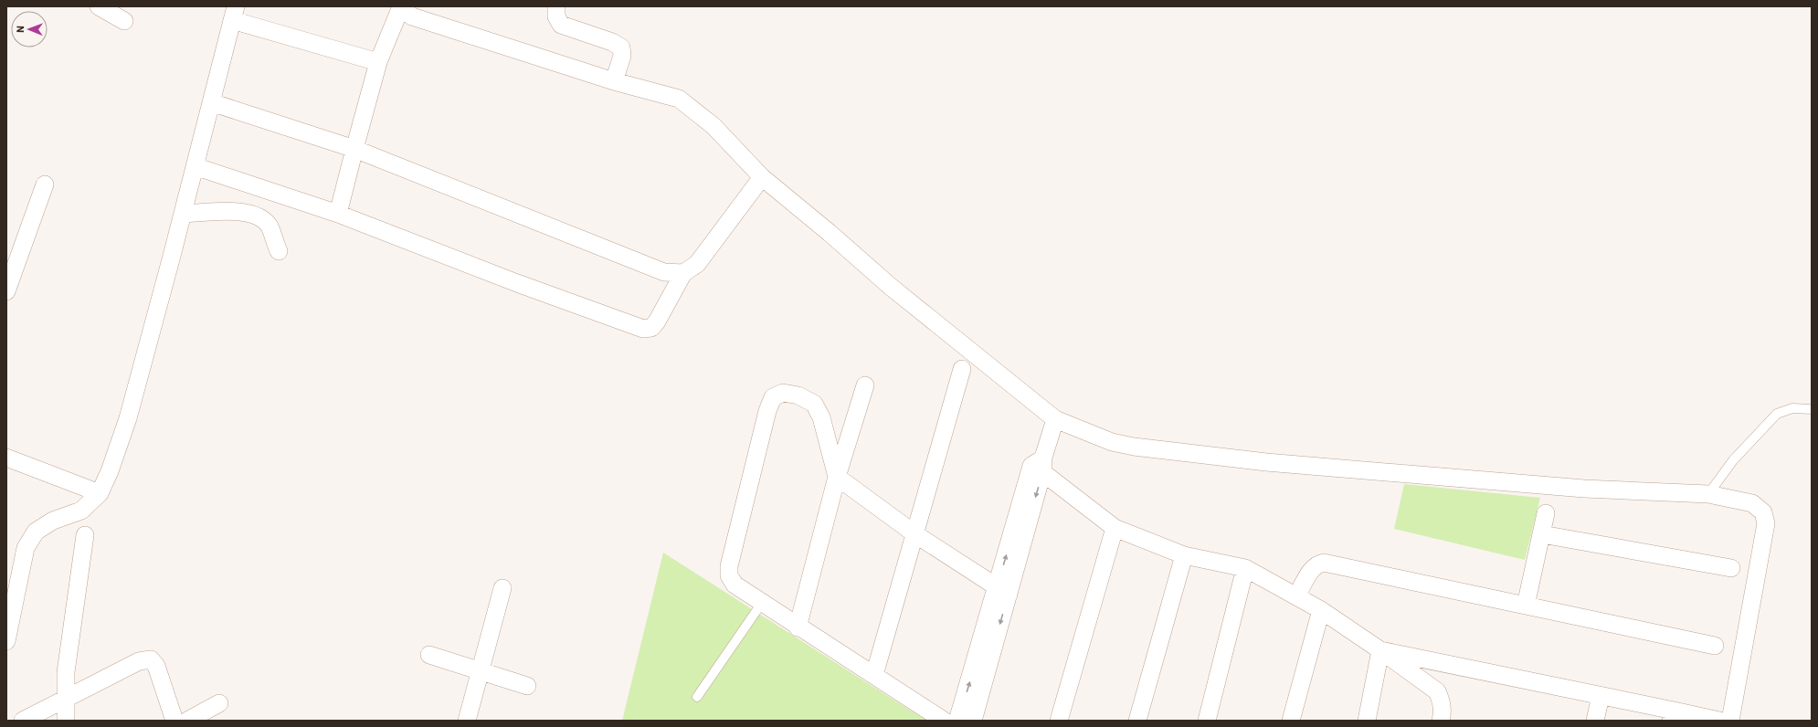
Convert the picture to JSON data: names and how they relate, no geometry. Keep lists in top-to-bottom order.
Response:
{
  "north": "left"
}
